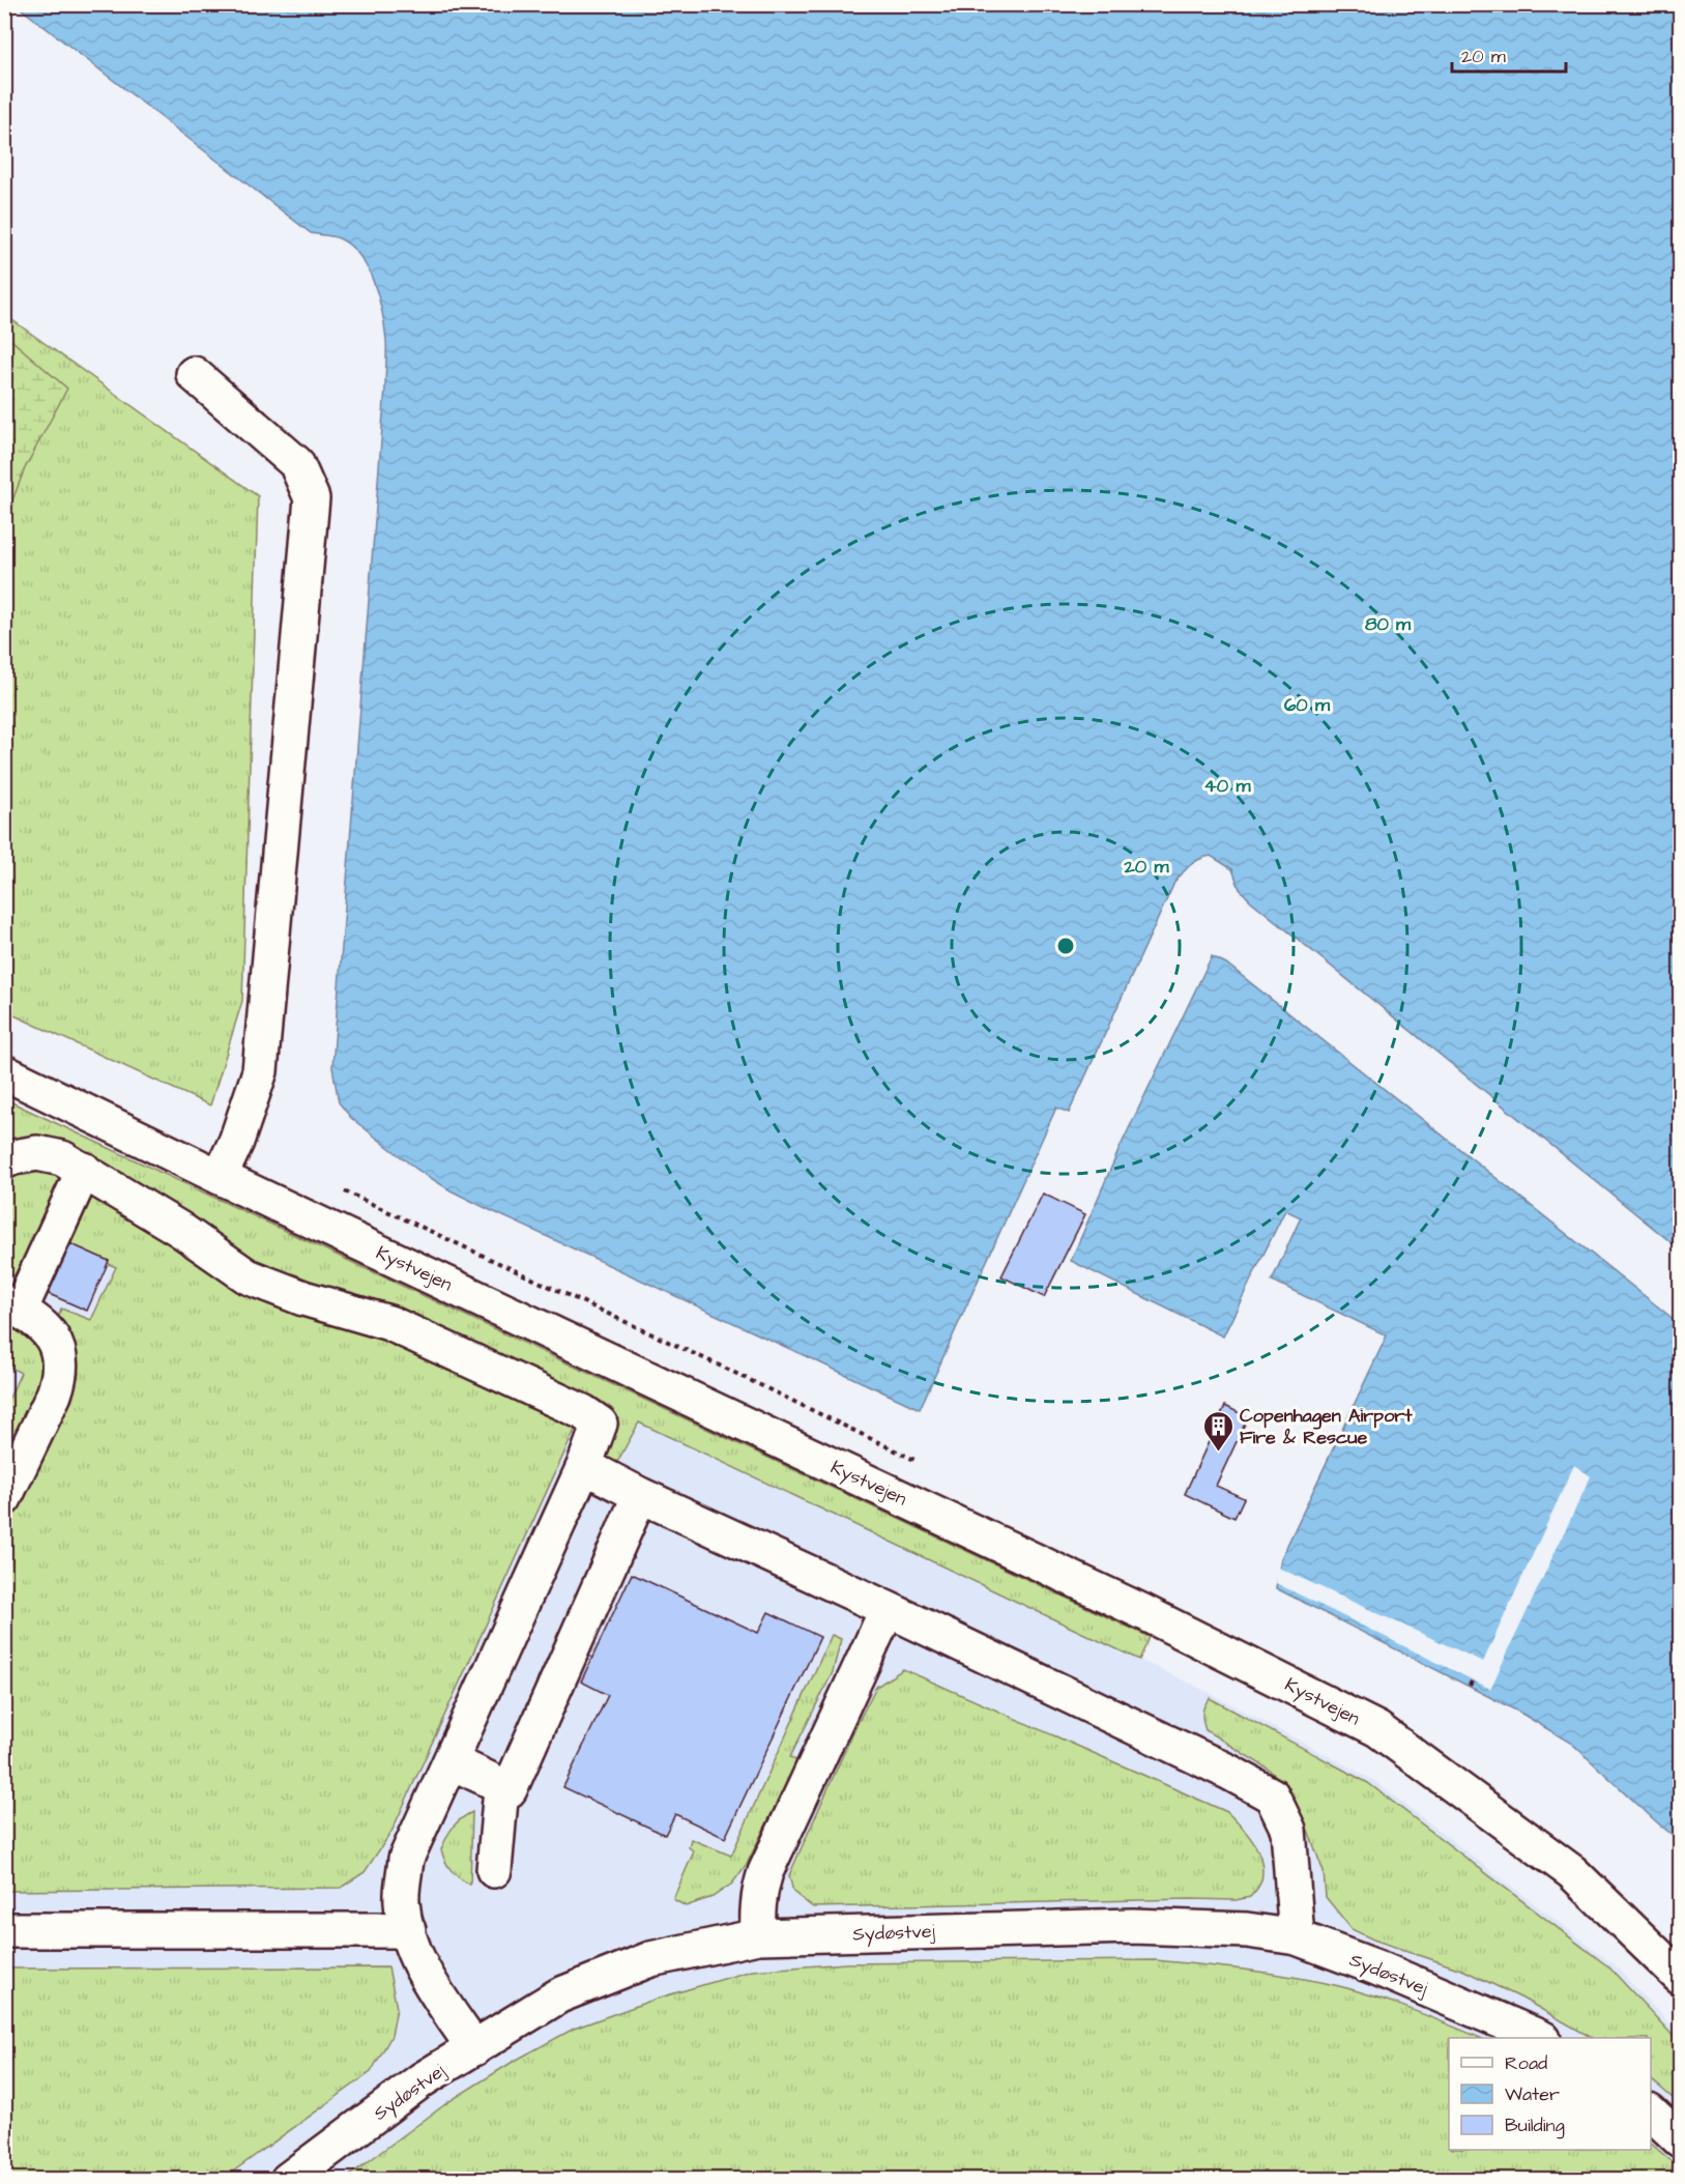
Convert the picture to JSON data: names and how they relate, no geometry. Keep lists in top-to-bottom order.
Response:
{
  "streets": {
    "street": ["Kystvejen", "Sydøstvej"]
  },
  "places": {
    "building": ["Copenhagen Airport Fire & Rescue"]
  },
  "legend": ["Road", "Water", "Building"],
  "scale_bar": "20 m",
  "rings": [
    "80 m",
    "60 m",
    "40 m",
    "20 m"
  ]
}
